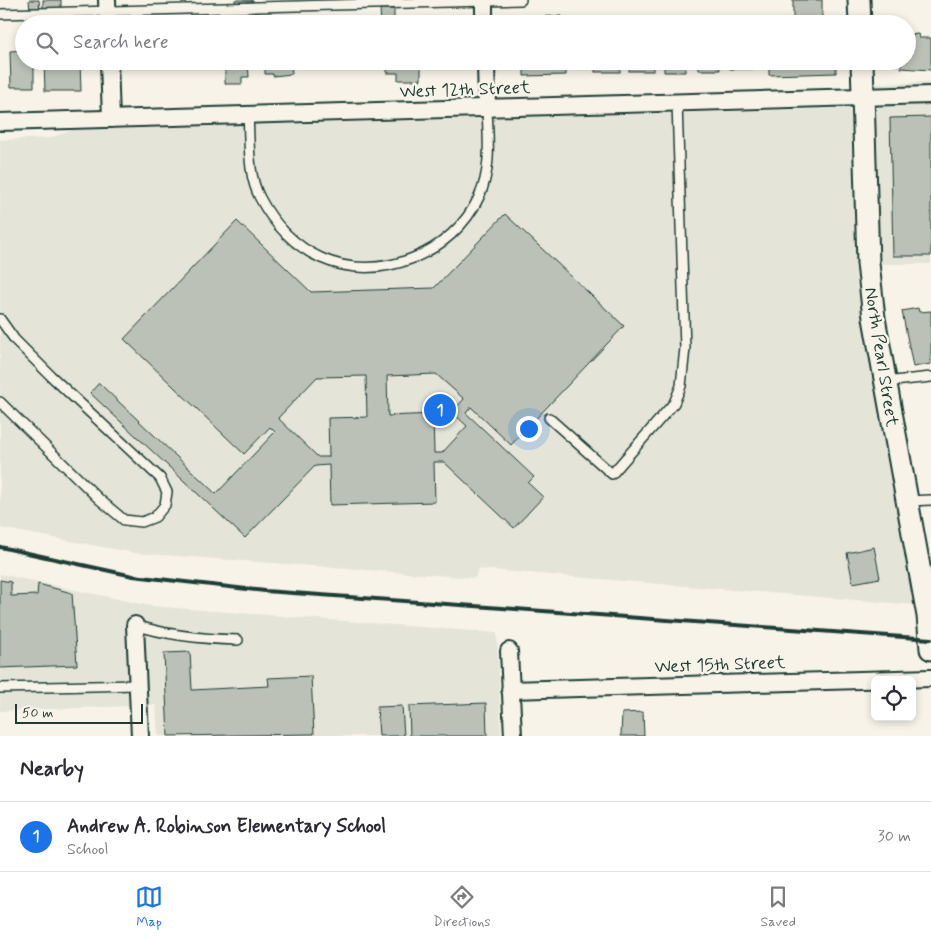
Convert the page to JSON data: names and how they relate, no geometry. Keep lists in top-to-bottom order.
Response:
{
  "streets": {
    "street": ["West 12th Street", "North Pearl Street", "West 15th Street"]
  },
  "crossings": [
    ["West 12th Street", "North Pearl Street"]
  ],
  "scale_bar": "50 m",
  "page": {
    "search": "Search here",
    "pins": "1",
    "scale": "50 m",
    "heading": "Nearby",
    "list": [
      {
        "mark": "1",
        "name": "Andrew A. Robinson Elementary School",
        "note": "School",
        "value": "30 m"
      }
    ],
    "nav": ["Map", "Directions", "Saved"]
  }
}
